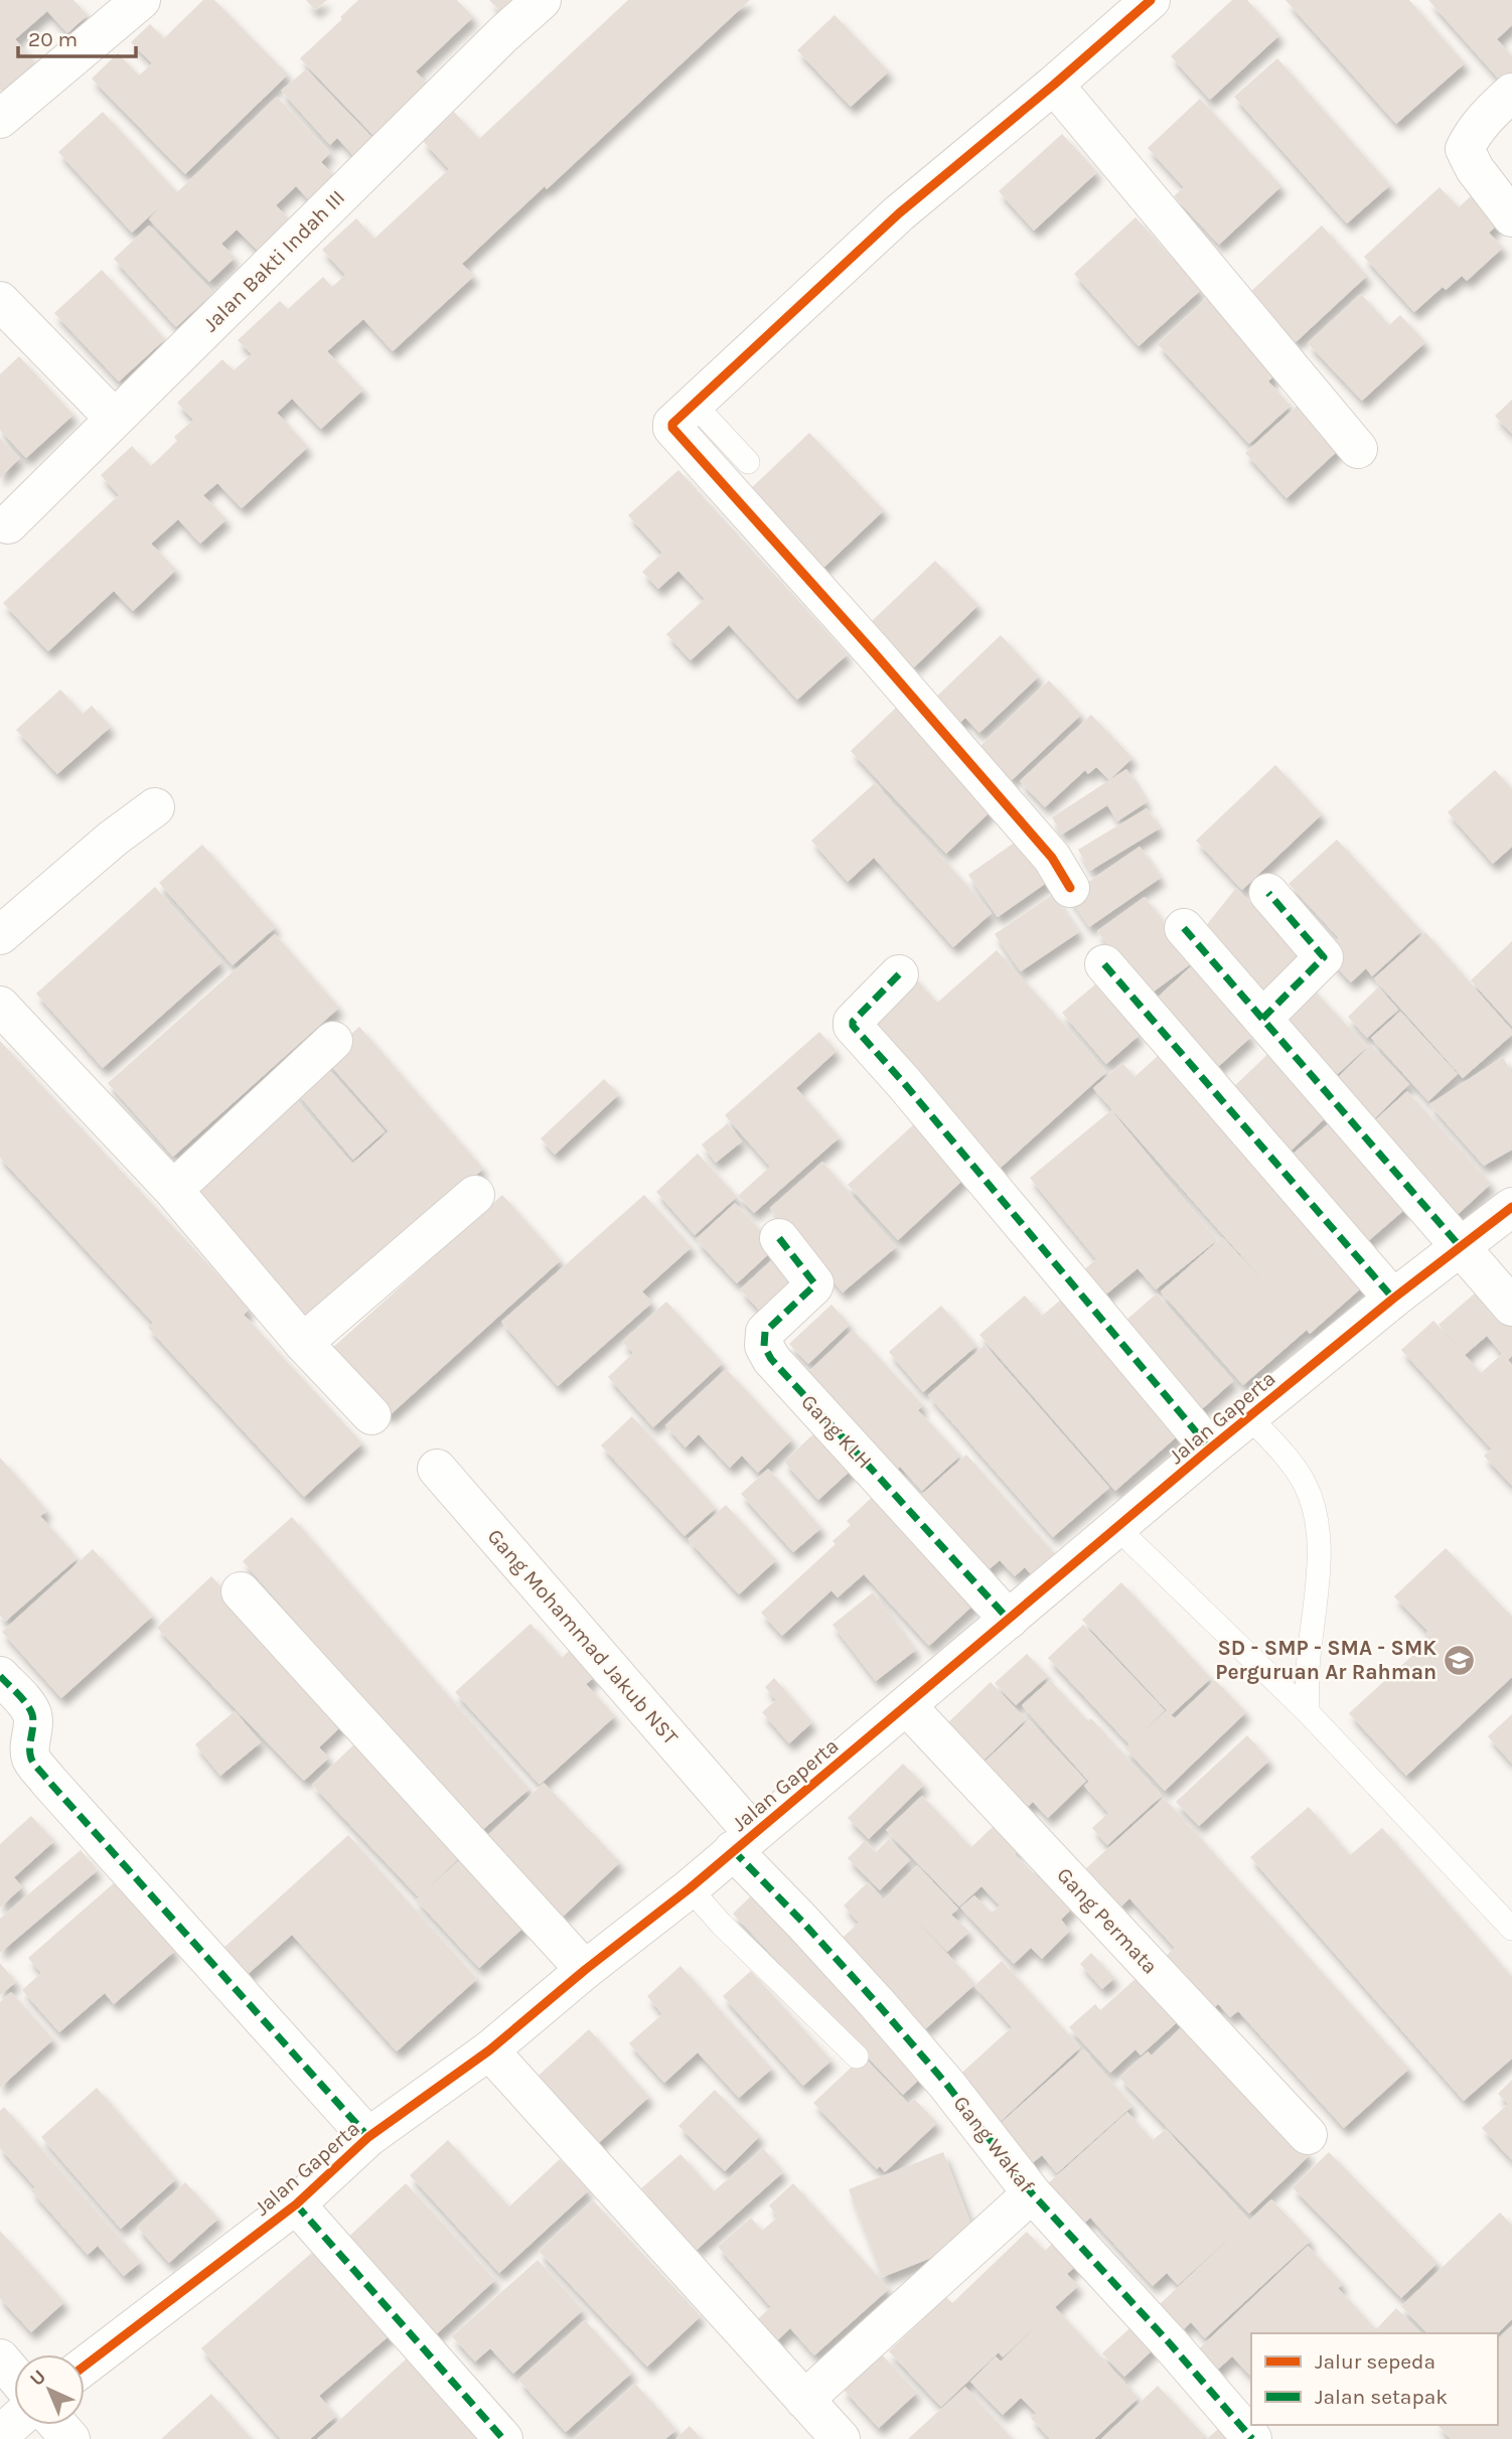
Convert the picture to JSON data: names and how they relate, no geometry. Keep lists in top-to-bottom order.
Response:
{
  "streets": {
    "street": [
      "Jalan Bakti Indah III",
      "Jalan Gaperta",
      "Gang KLH",
      "Gang Mohammad Jakub NST",
      "Gang Permata",
      "Gang Wakaf"
    ]
  },
  "crossings": [
    ["Jalan Gaperta", "Gang KLH"],
    ["Jalan Gaperta", "Gang Mohammad Jakub NST"],
    ["Jalan Gaperta", "Gang Permata"],
    ["Jalan Gaperta", "Gang Wakaf"],
    ["Gang Mohammad Jakub NST", "Gang Wakaf"]
  ],
  "places": {
    "school or university": ["SD - SMP - SMA - SMK Perguruan Ar Rahman"]
  },
  "legend": ["Jalur sepeda", "Jalan setapak"],
  "scale_bar": "20 m",
  "north": "top left"
}
